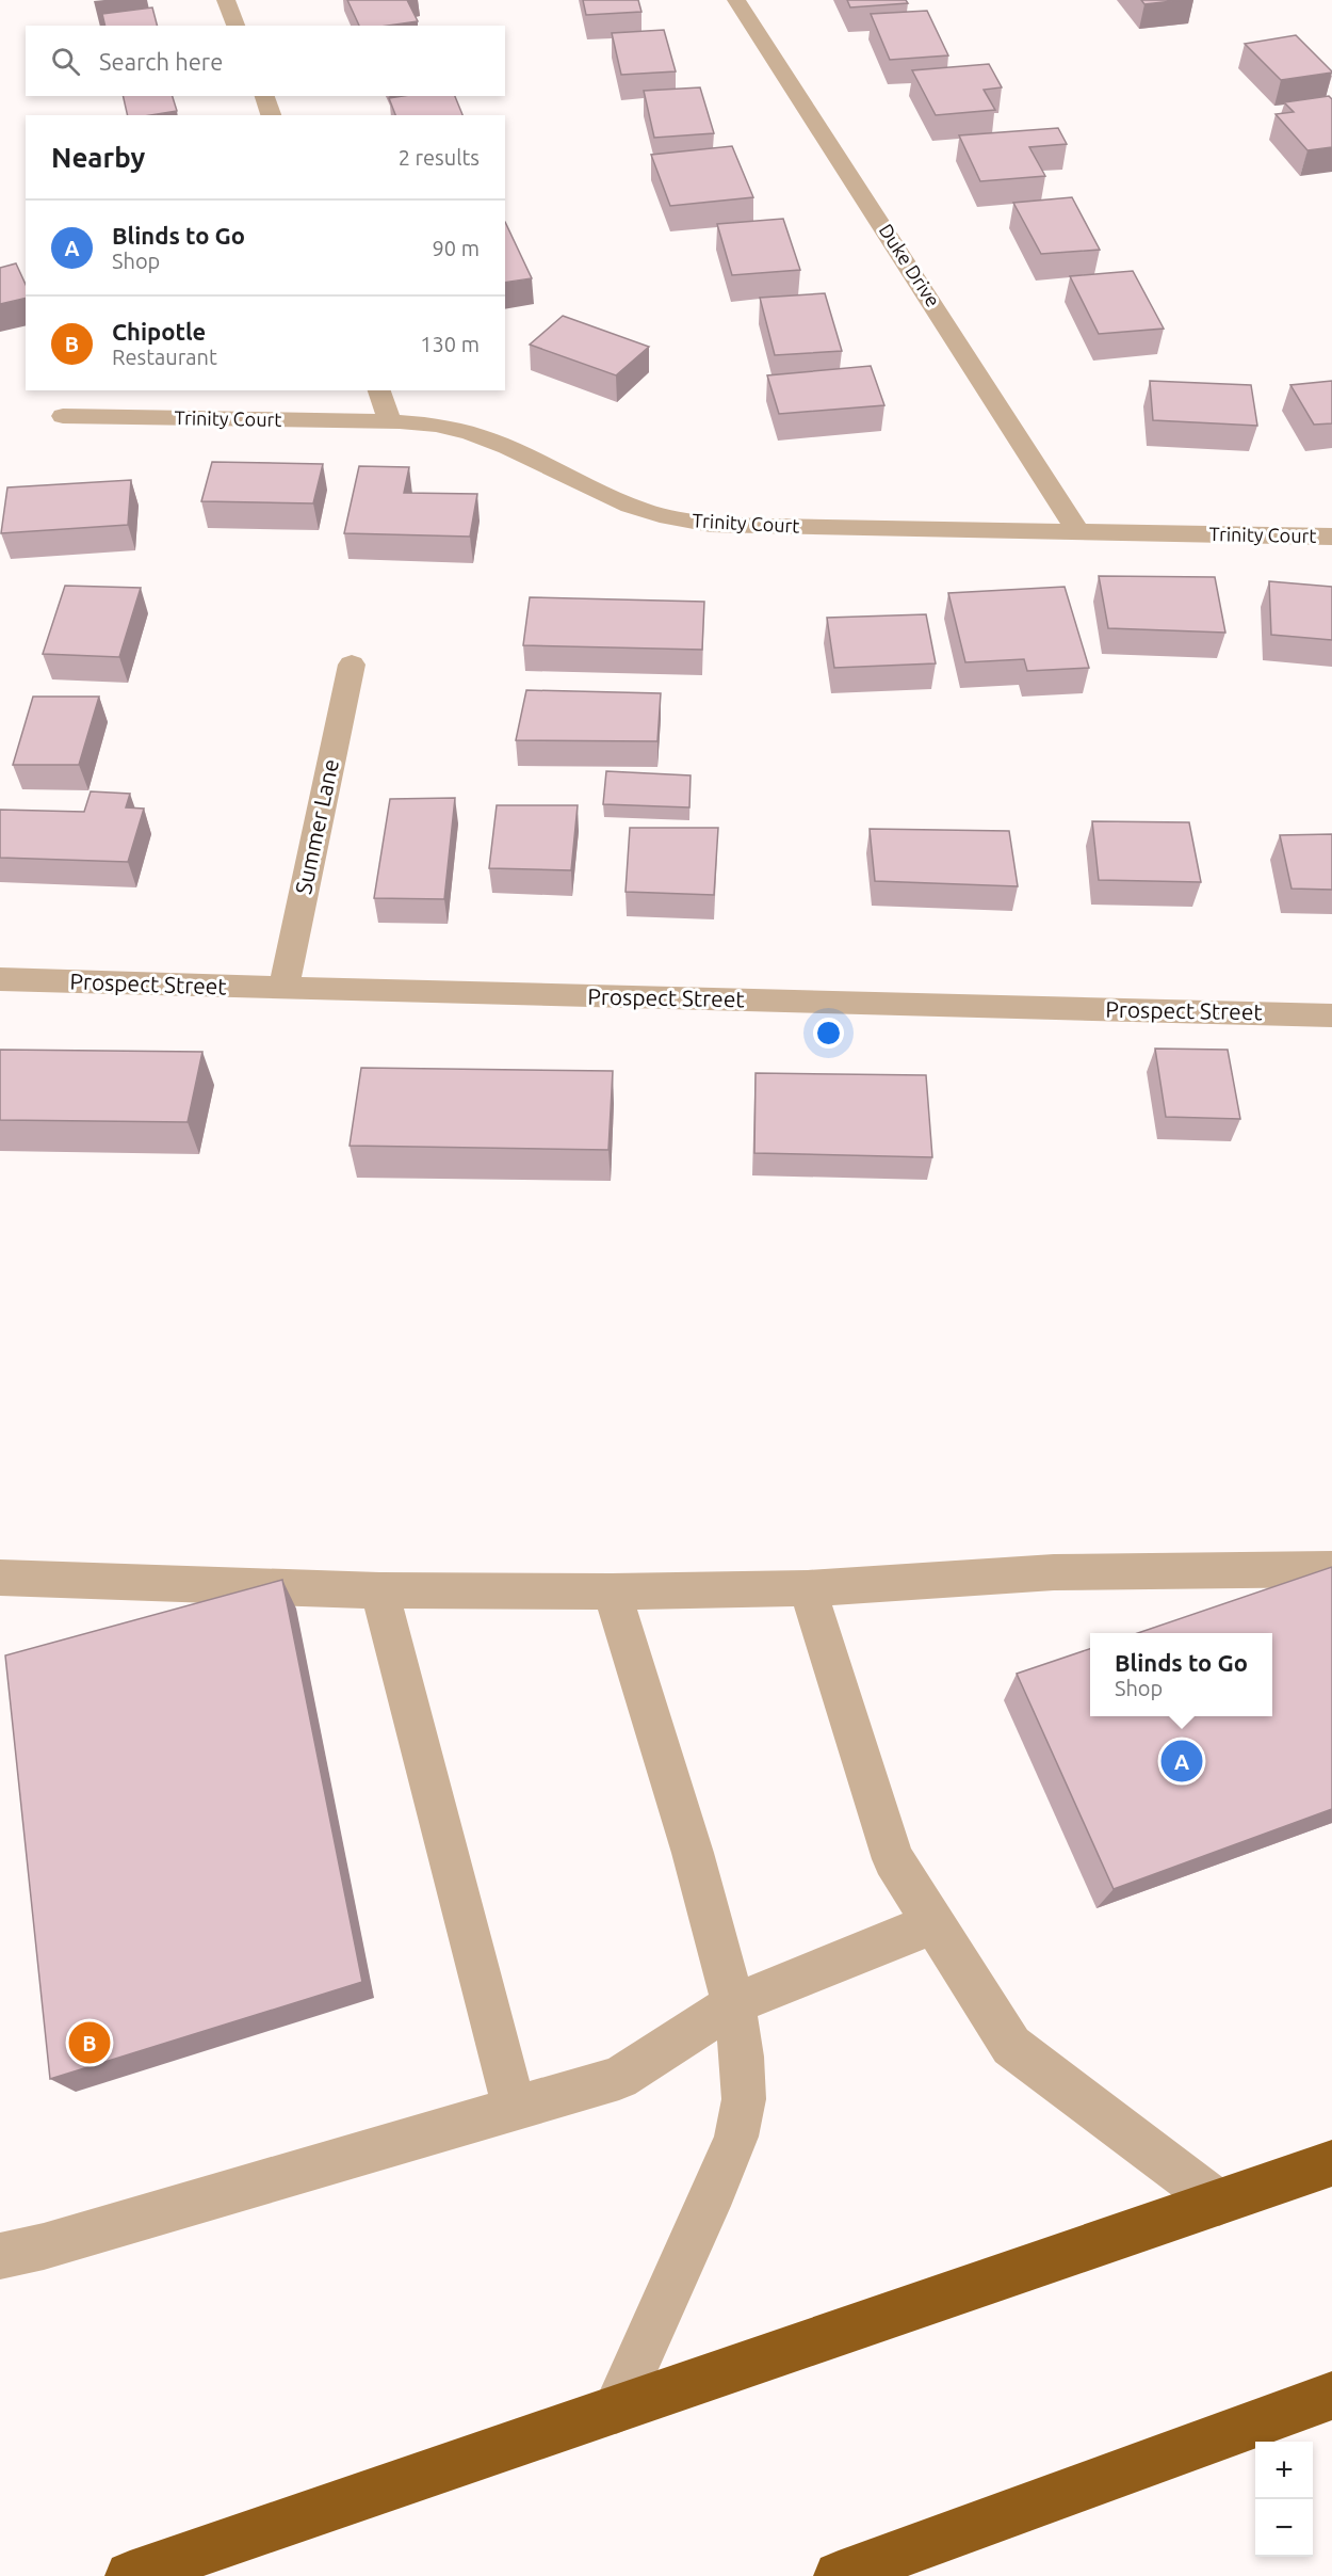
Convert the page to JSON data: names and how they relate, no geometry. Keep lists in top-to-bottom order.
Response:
{
  "streets": {
    "street": [
      "Duke Drive",
      "Trinity Court",
      "Summer Lane",
      "Prospect Street"
    ]
  },
  "crossings": [
    ["Duke Drive", "Trinity Court"],
    ["Summer Lane", "Prospect Street"]
  ],
  "page": {
    "search": "Search here",
    "heading": ["Nearby", "2 results"],
    "list": [
      {
        "mark": "A",
        "name": "Blinds to Go",
        "note": "Shop",
        "value": "90 m"
      },
      {
        "mark": "B",
        "name": "Chipotle",
        "note": "Restaurant",
        "value": "130 m"
      }
    ],
    "popup": ["Blinds to Go", "Shop"],
    "pins": ["A", "B"],
    "map_buttons": ["+", "−"]
  }
}
